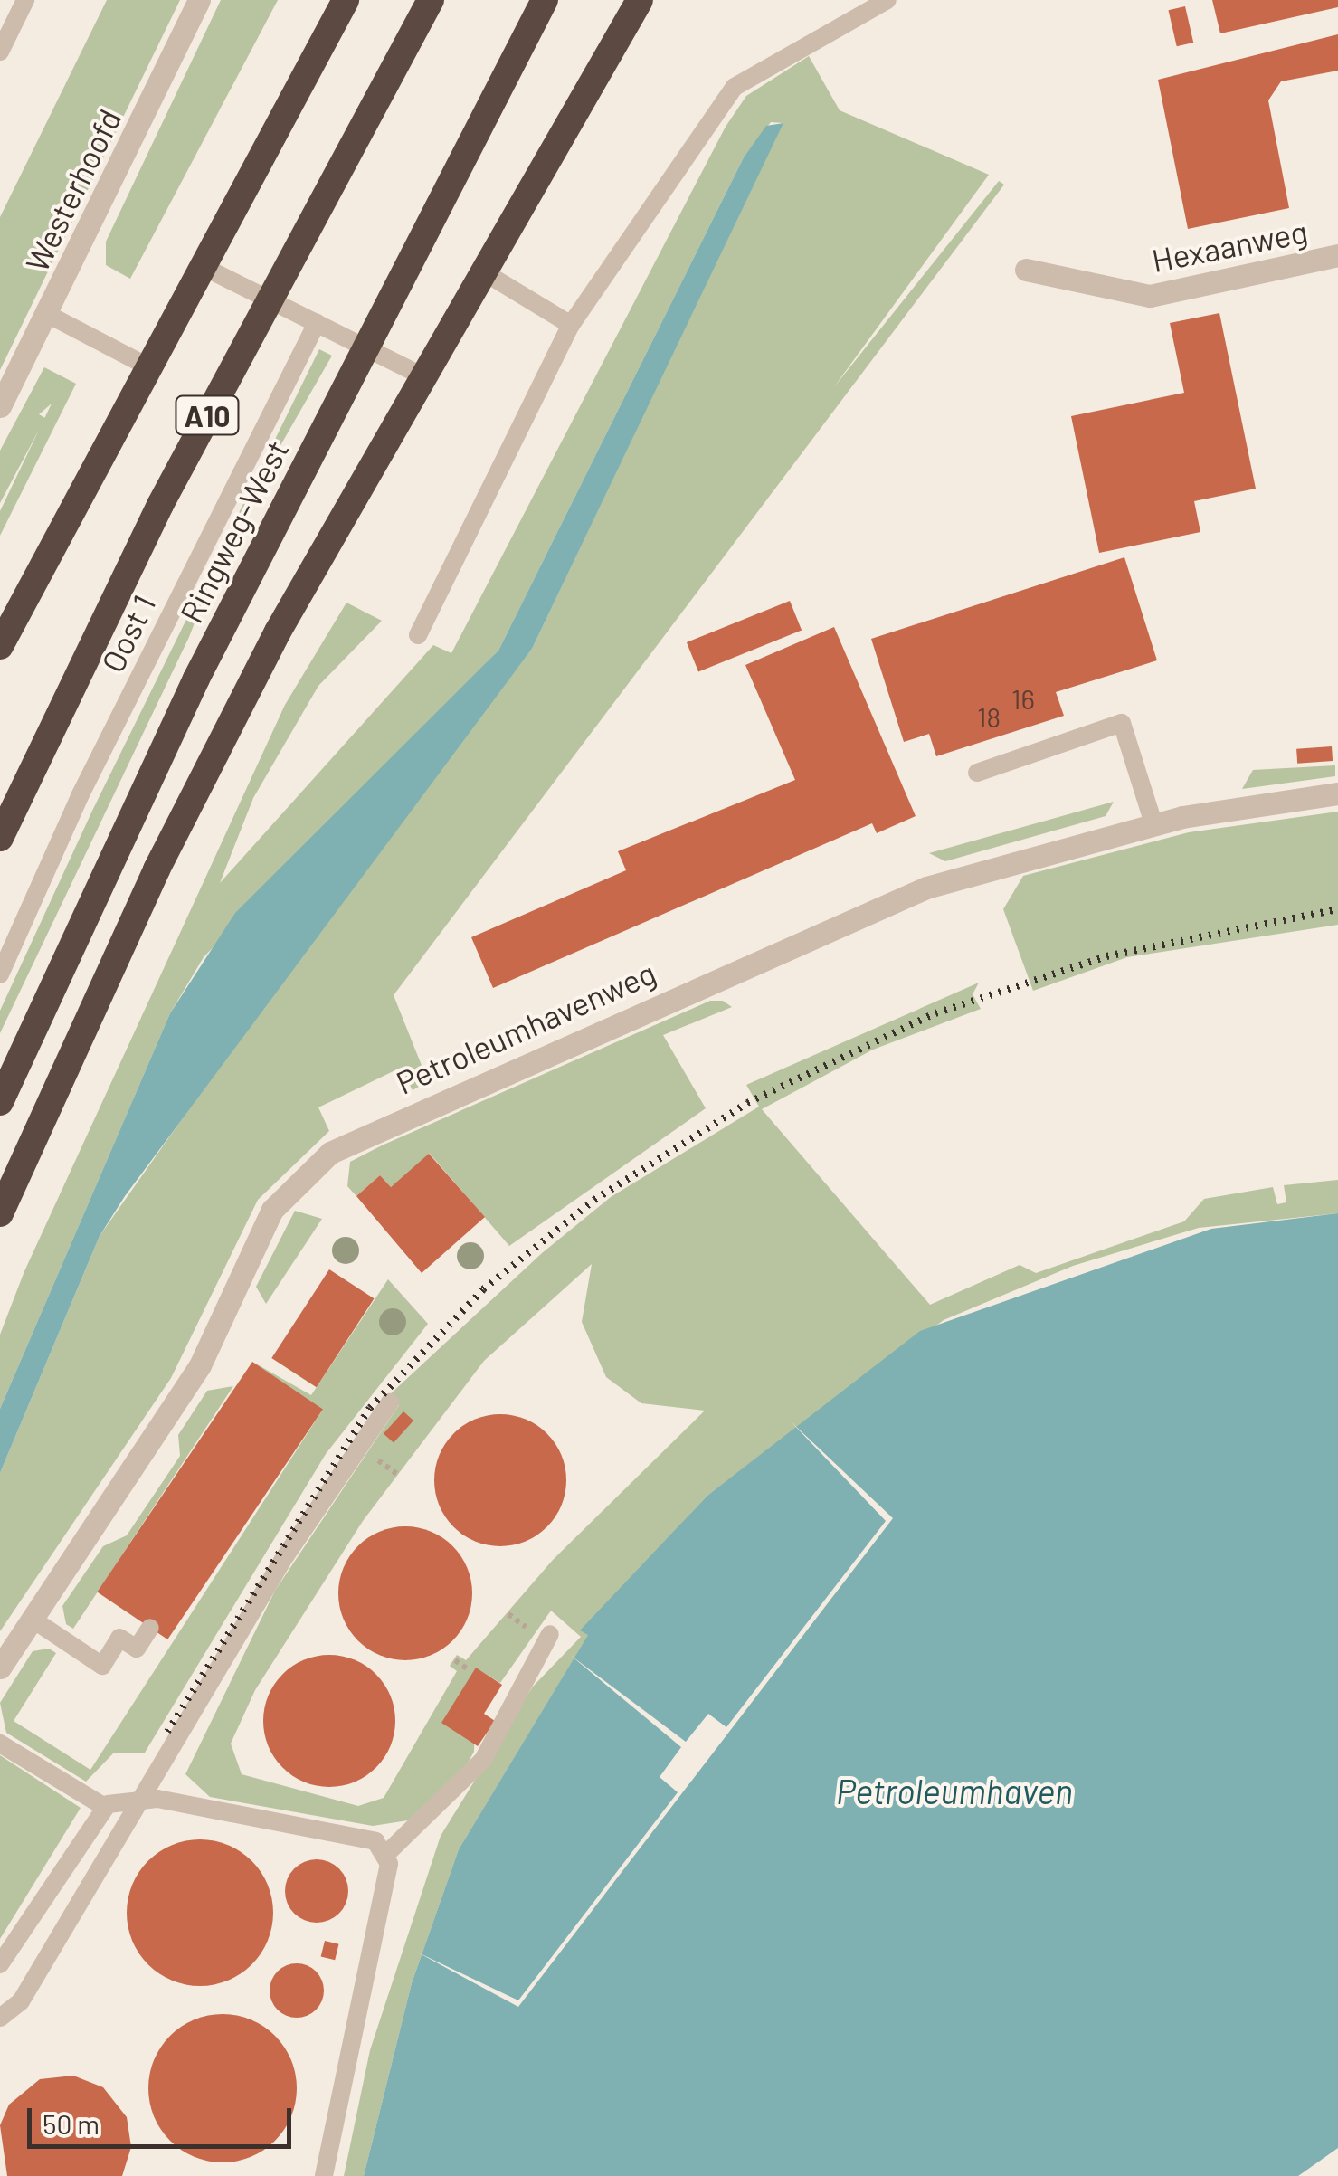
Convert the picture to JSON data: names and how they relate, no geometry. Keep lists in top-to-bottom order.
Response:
{
  "streets": {
    "highway": ["A10", "Ringweg-West"],
    "street": ["Westerhoofd", "Hexaanweg", "Petroleumhavenweg"],
    "lane": ["Oost 1"]
  },
  "water": ["Petroleumhaven"],
  "house_numbers": ["16", "18"],
  "scale_bar": "50 m"
}
